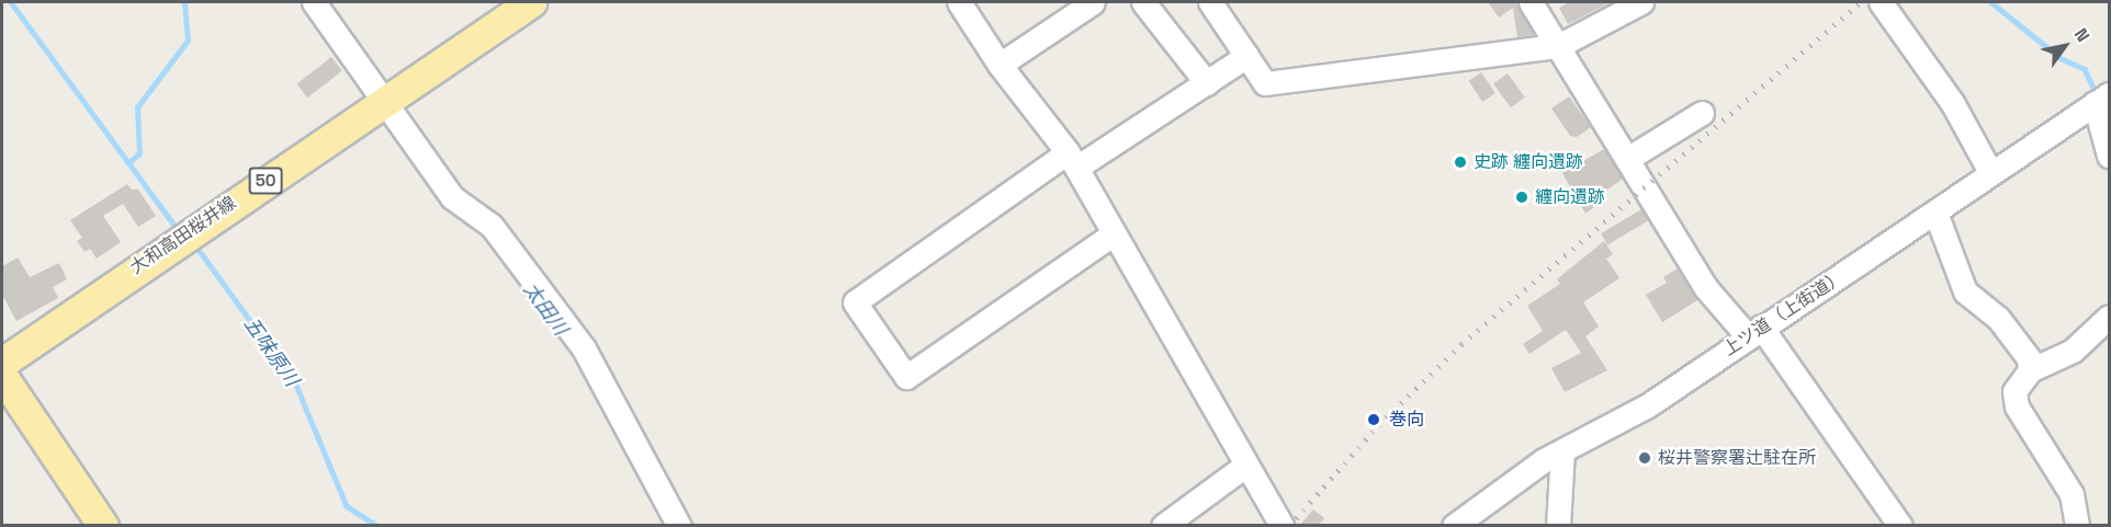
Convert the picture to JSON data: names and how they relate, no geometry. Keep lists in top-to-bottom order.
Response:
{
  "streets": {
    "main road": ["50", "大和高田桜井線"],
    "street": ["上ツ道（上街道）"]
  },
  "water": ["太田川", "五味原川"],
  "places": [
    "史跡 纏向遺跡",
    "纏向遺跡",
    "巻向",
    "桜井警察署辻駐在所"
  ],
  "north": "top right"
}
